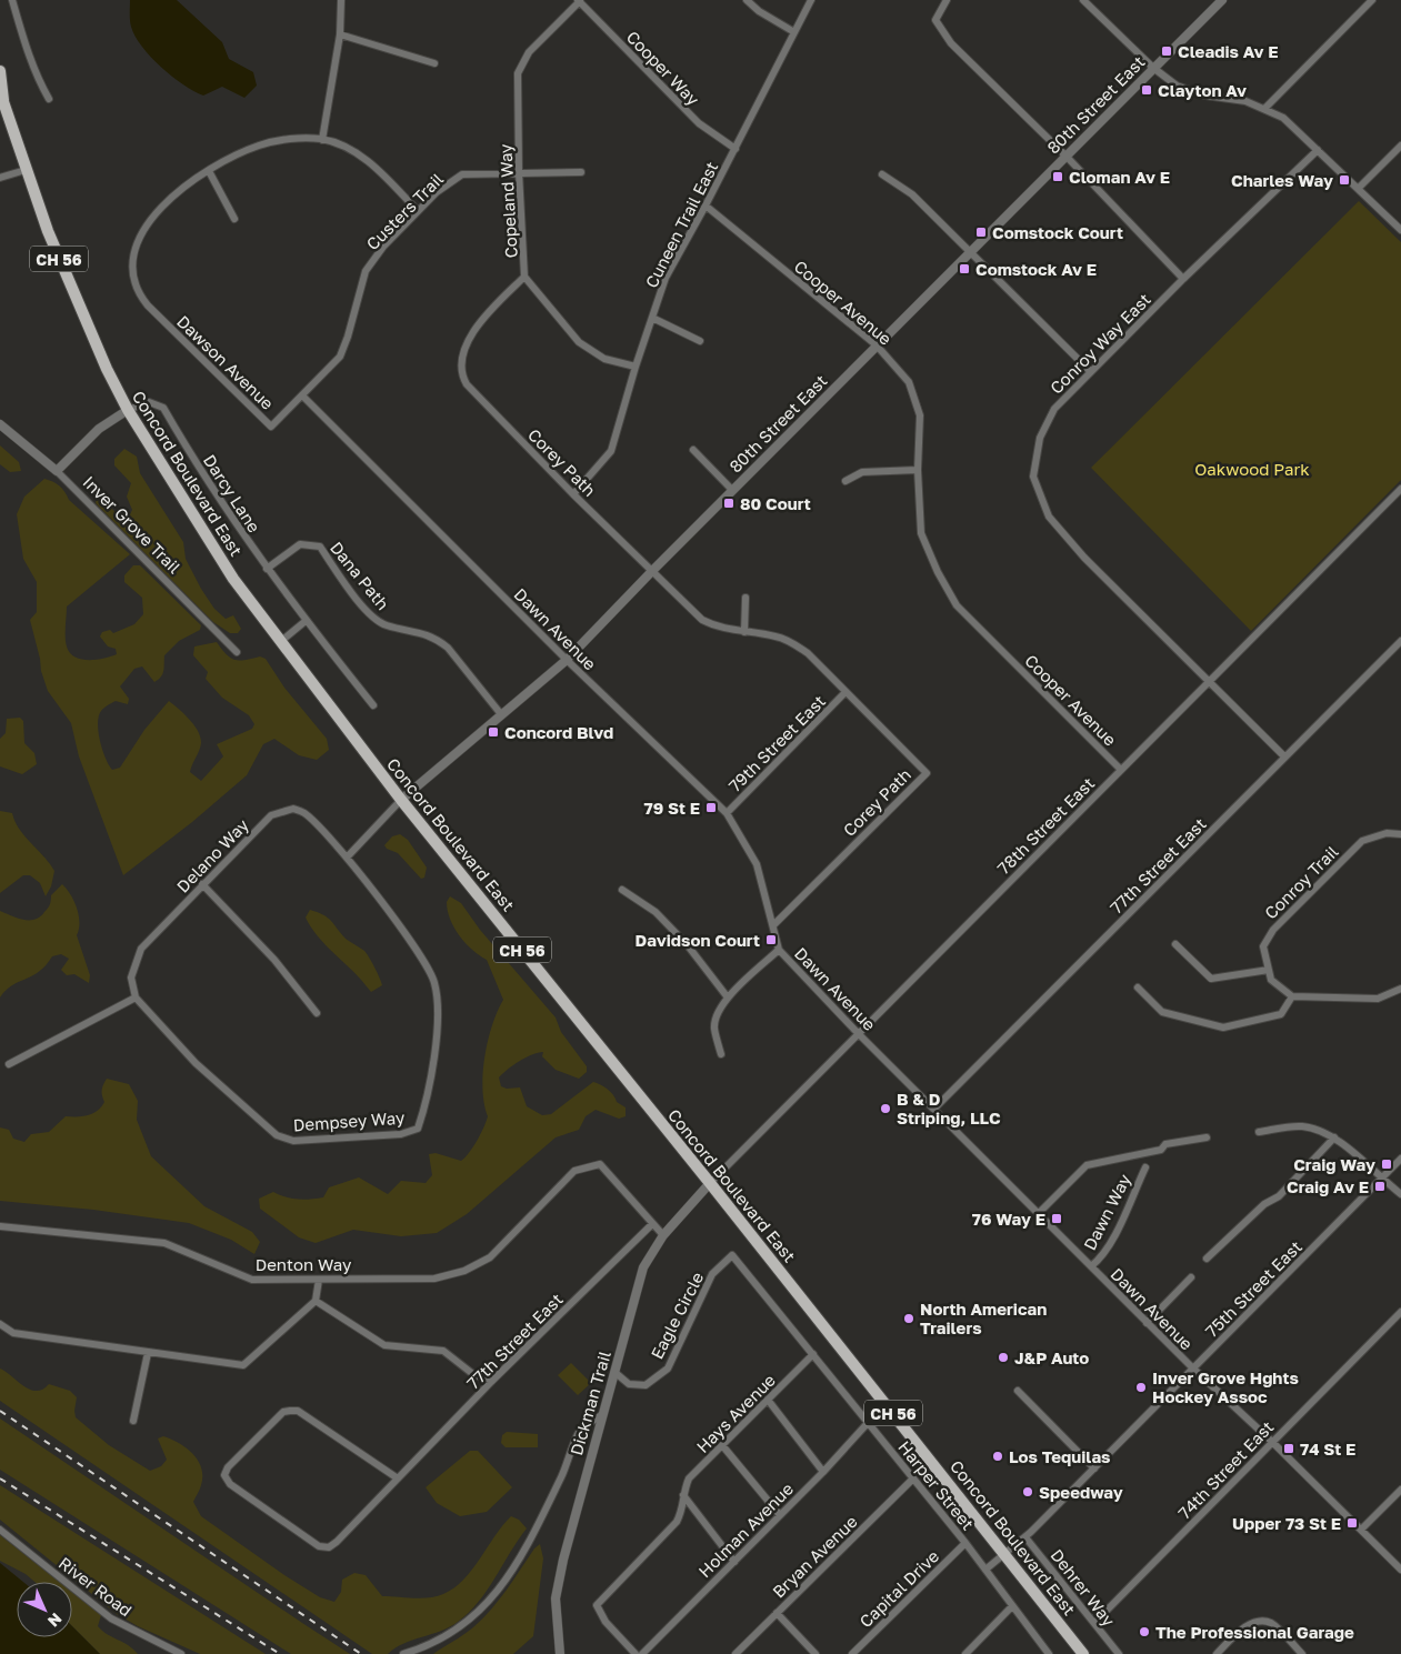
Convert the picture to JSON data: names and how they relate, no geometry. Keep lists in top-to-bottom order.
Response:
{
  "streets": {
    "main road": ["CH 56", "Concord Boulevard East"],
    "street": [
      "Cooper Way",
      "80th Street East",
      "Copeland Way",
      "Custers Trail",
      "Cuneen Trail East",
      "Cooper Avenue",
      "Conroy Way East",
      "Dawson Avenue",
      "Corey Path",
      "Darcy Lane",
      "Inver Grove Trail",
      "Dana Path",
      "Dawn Avenue",
      "79th Street East",
      "78th Street East",
      "Delano Way",
      "77th Street East",
      "Conroy Trail",
      "Dempsey Way",
      "Dawn Way",
      "Denton Way",
      "75th Street East",
      "Eagle Circle",
      "Dickman Trail",
      "Hays Avenue",
      "74th Street East",
      "Harper Street",
      "Holman Avenue",
      "Bryan Avenue",
      "River Road",
      "Dehrer Way",
      "Capital Drive"
    ]
  },
  "crossings": [
    ["Cooper Way", "Copeland Way"],
    ["Cooper Way", "Cuneen Trail East"],
    ["80th Street East", "Cooper Avenue"],
    ["80th Street East", "Corey Path"],
    ["80th Street East", "Concord Boulevard East"],
    ["80th Street East", "Dana Path"],
    ["80th Street East", "Dawn Avenue"],
    ["80th Street East", "Delano Way"],
    ["80th Street East", "Dempsey Way"],
    ["Copeland Way", "Custers Trail"],
    ["Copeland Way", "Cuneen Trail East"],
    ["Copeland Way", "Corey Path"],
    ["Custers Trail", "Dawson Avenue"],
    ["Custers Trail", "Dawn Avenue"],
    ["Cuneen Trail East", "Cooper Avenue"],
    ["Cuneen Trail East", "Corey Path"],
    ["CH 56", "Concord Boulevard East"],
    ["Cooper Avenue", "78th Street East"],
    ["Conroy Way East", "78th Street East"],
    ["Conroy Way East", "77th Street East"],
    ["Corey Path", "Dawn Avenue"],
    ["Corey Path", "79th Street East"],
    ["Concord Boulevard East", "Darcy Lane"],
    ["Concord Boulevard East", "78th Street East"],
    ["Concord Boulevard East", "75th Street East"],
    ["Concord Boulevard East", "Dickman Trail"],
    ["Darcy Lane", "Dana Path"],
    ["Dawn Avenue", "79th Street East"],
    ["Dawn Avenue", "78th Street East"],
    ["Dawn Avenue", "77th Street East"],
    ["Dawn Avenue", "Dawn Way"],
    ["Dawn Avenue", "75th Street East"],
    ["Dawn Avenue", "74th Street East"],
    ["78th Street East", "Dickman Trail"],
    ["Delano Way", "Dempsey Way"],
    ["77th Street East", "Denton Way"],
    ["75th Street East", "Harper Street"],
    ["75th Street East", "Dehrer Way"],
    ["Eagle Circle", "Dickman Trail"],
    ["Eagle Circle", "Harper Street"],
    ["Hays Avenue", "Harper Street"],
    ["74th Street East", "Dehrer Way"],
    ["Harper Street", "Holman Avenue"],
    ["Harper Street", "Bryan Avenue"],
    ["Harper Street", "Capital Drive"]
  ],
  "parks": ["Oakwood Park"],
  "places": {
    "transit": [
      "Cleadis Av E",
      "Clayton Av",
      "Cloman Av E",
      "Charles Way",
      "Comstock Court",
      "Comstock Av E",
      "80 Court",
      "Concord Blvd",
      "79 St E",
      "Davidson Court",
      "Craig Way",
      "Craig Av E",
      "76 Way E",
      "74 St E",
      "Upper 73 St E"
    ],
    "other": [
      "B & D Striping, LLC",
      "North American Trailers",
      "J&P Auto",
      "Inver Grove Hghts Hockey Assoc",
      "Los Tequilas",
      "Speedway",
      "The Professional Garage"
    ]
  },
  "north": "bottom right"
}
